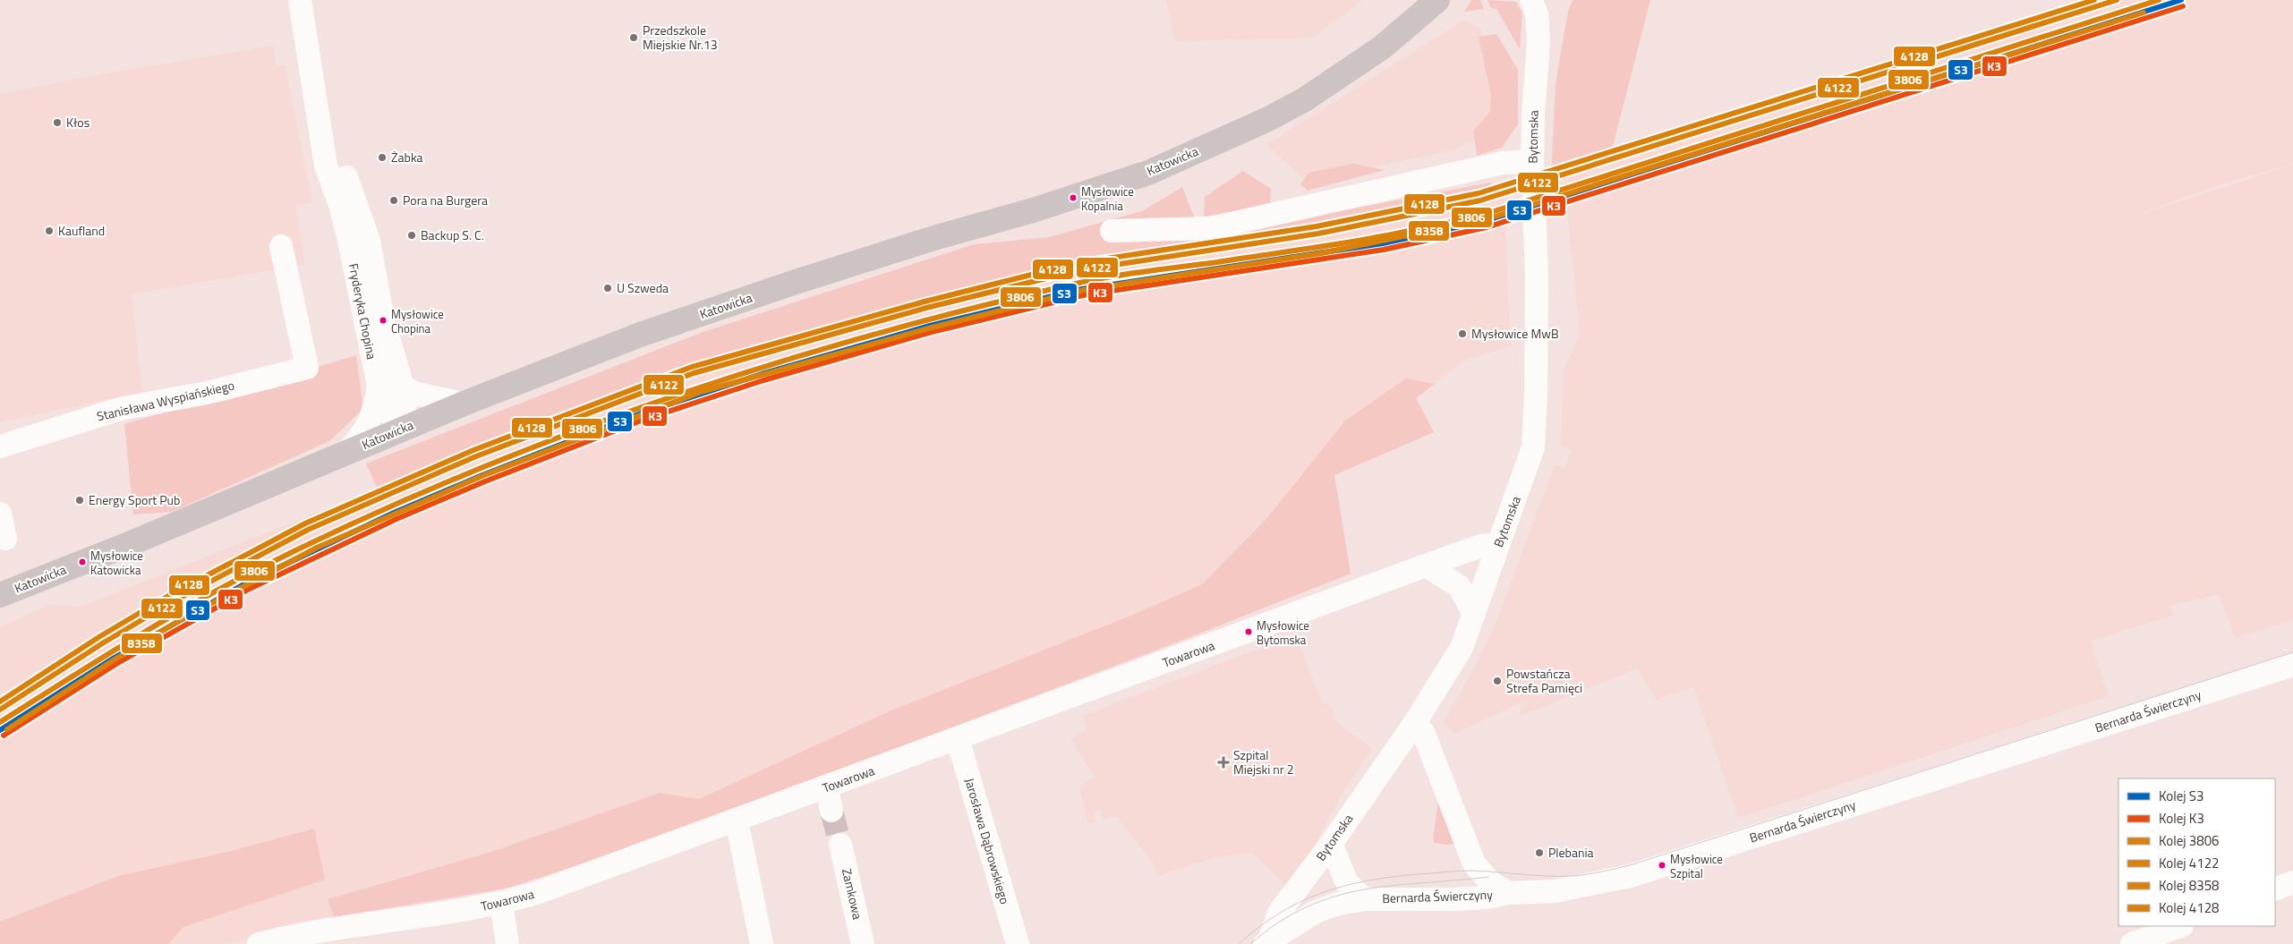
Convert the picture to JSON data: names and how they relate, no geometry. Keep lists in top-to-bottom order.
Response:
{
  "streets": {
    "main road": ["Katowicka"],
    "street": [
      "Bytomska",
      "Fryderyka Chopina",
      "Stanisława Wyspiańskiego",
      "Towarowa",
      "Bernarda Świerczyny",
      "Jarosława Dąbrowskiego",
      "Zamkowa"
    ]
  },
  "crossings": [
    ["Bytomska", "Towarowa"],
    ["Bytomska", "Bernarda Świerczyny"],
    ["Katowicka", "Fryderyka Chopina"],
    ["Towarowa", "Jarosława Dąbrowskiego"]
  ],
  "places": {
    "other": [
      "Przedszkole Miejskie Nr.13",
      "Kłos",
      "Żabka",
      "Mysłowice Kopalnia",
      "Pora na Burgera",
      "Kaufland",
      "Backup S. C.",
      "U Szweda",
      "Mysłowice Chopina",
      "Mysłowice MwB",
      "Energy Sport Pub",
      "Mysłowice Katowicka",
      "Mysłowice Bytomska",
      "Powstańcza Strefa Pamięci",
      "Plebania",
      "Mysłowice Szpital"
    ],
    "health": ["Szpital Miejski nr 2"]
  },
  "lines": [
    "rail line S3",
    "rail line 3806",
    "rail line 4122",
    "rail line 4128",
    "rail line K3",
    "rail line 8358"
  ],
  "legend": [
    "Kolej S3",
    "Kolej K3",
    "Kolej 3806",
    "Kolej 4122",
    "Kolej 8358",
    "Kolej 4128"
  ]
}
